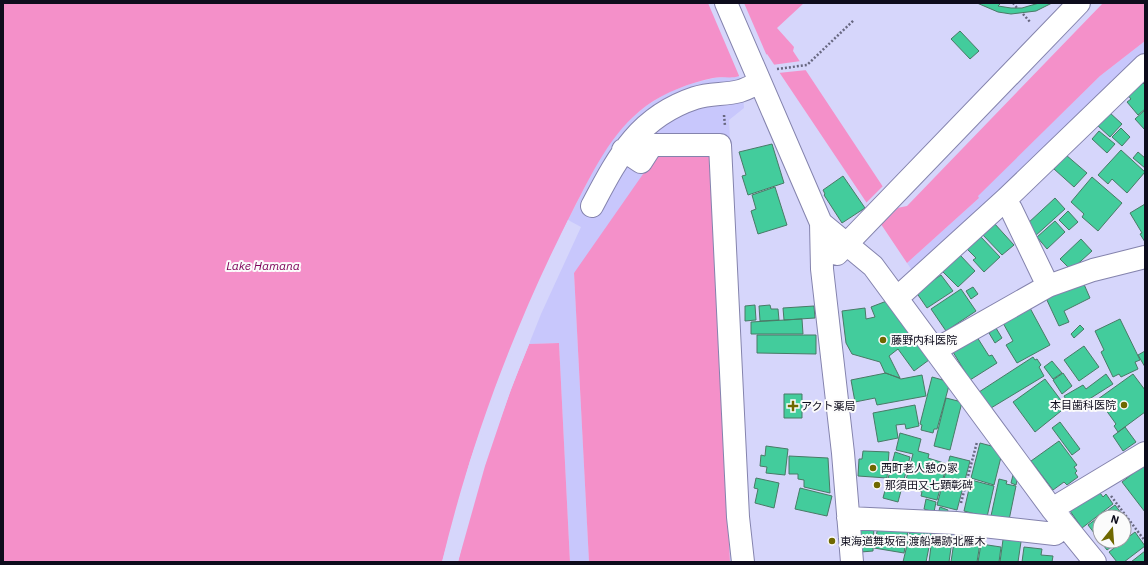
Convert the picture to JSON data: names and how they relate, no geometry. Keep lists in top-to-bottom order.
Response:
{
  "water": ["Lake Hamana"],
  "places": {
    "other": [
      "藤野内科医院",
      "本目歯科医院",
      "西町老人憩の家",
      "那須田又七顕彰碑",
      "東海道舞坂宿 渡船場跡北雁木"
    ],
    "health": ["アクト薬局"]
  },
  "north": "top"
}
